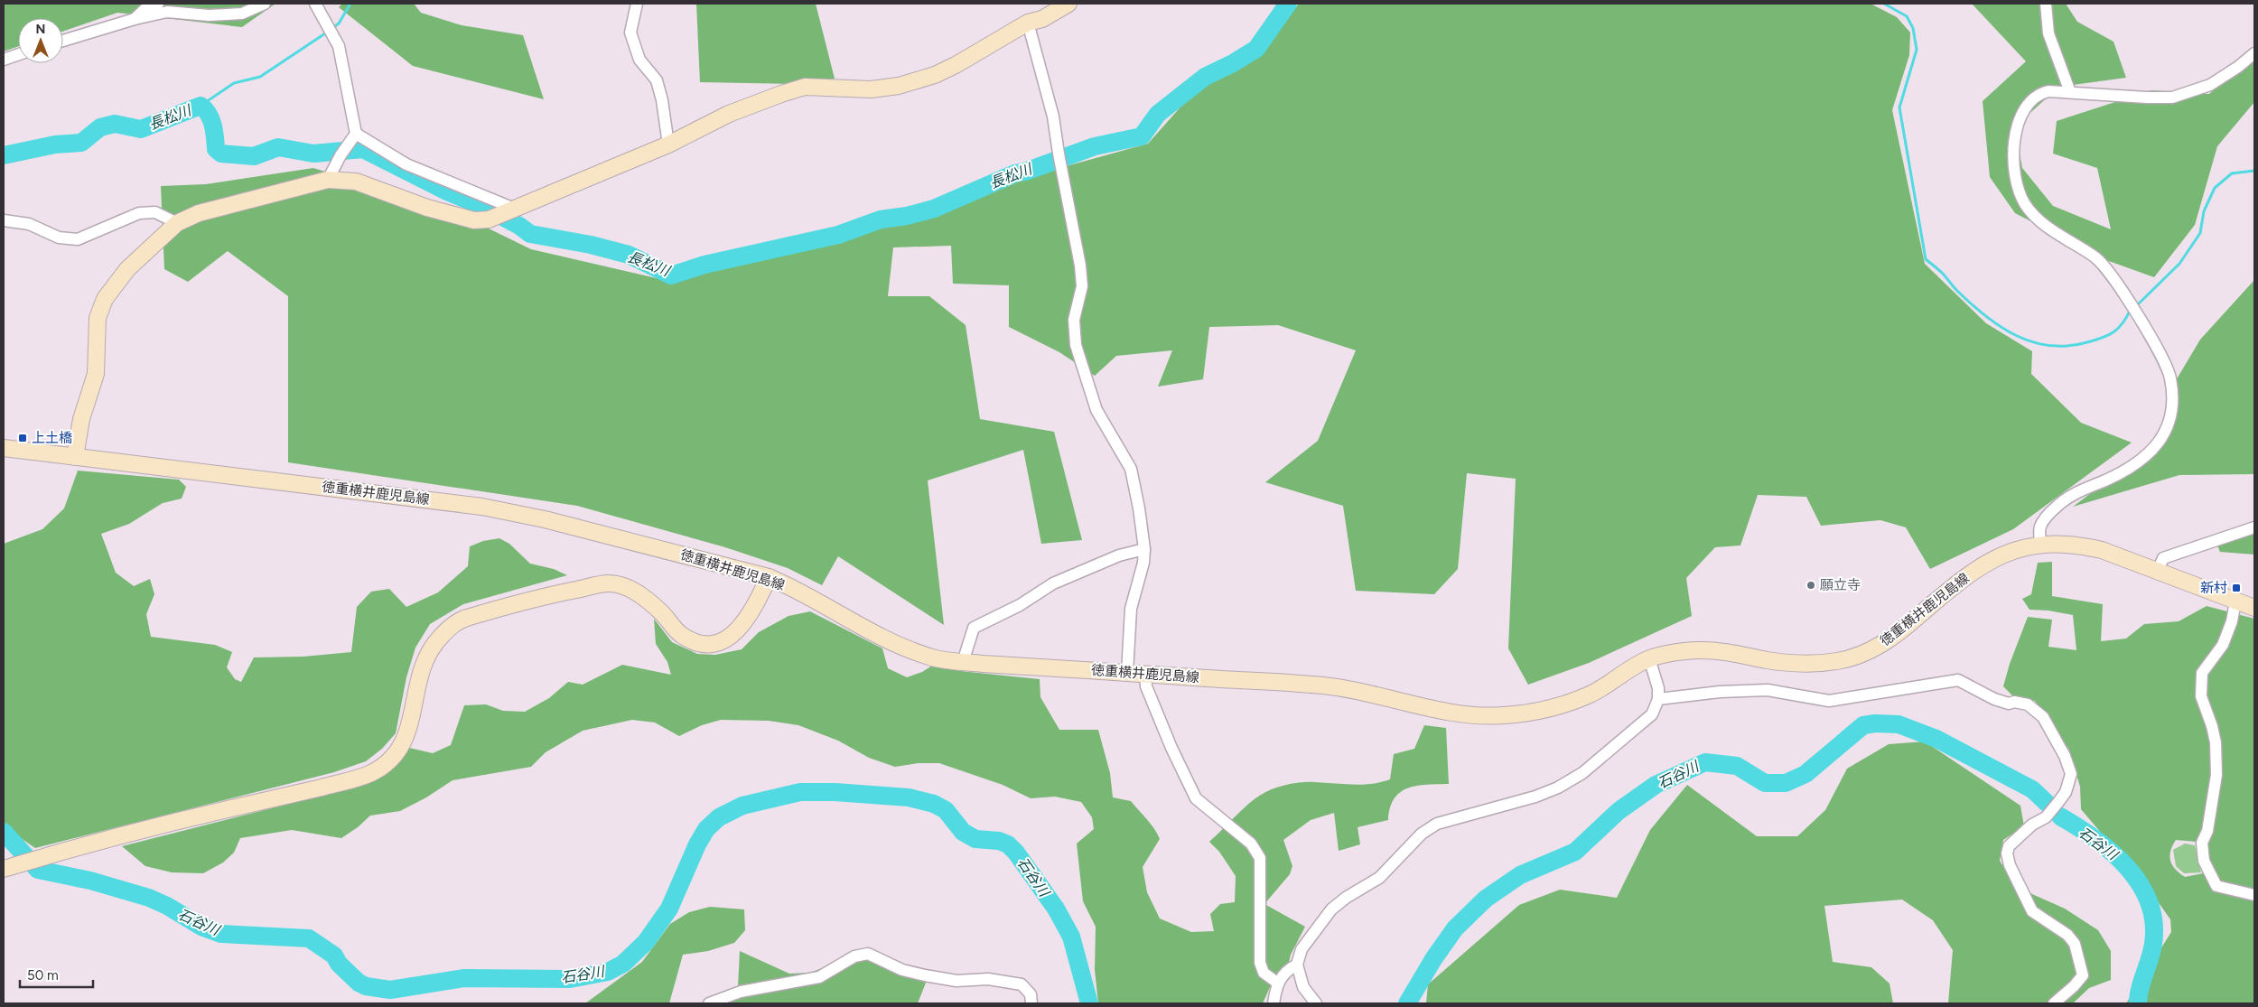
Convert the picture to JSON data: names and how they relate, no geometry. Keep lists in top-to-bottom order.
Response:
{
  "streets": {
    "main road": ["徳重横井鹿児島線"]
  },
  "water": ["長松川", "石谷川"],
  "places": {
    "transit": ["上土橋", "新村"],
    "other": ["願立寺"]
  },
  "scale_bar": "50 m",
  "north": "top"
}
